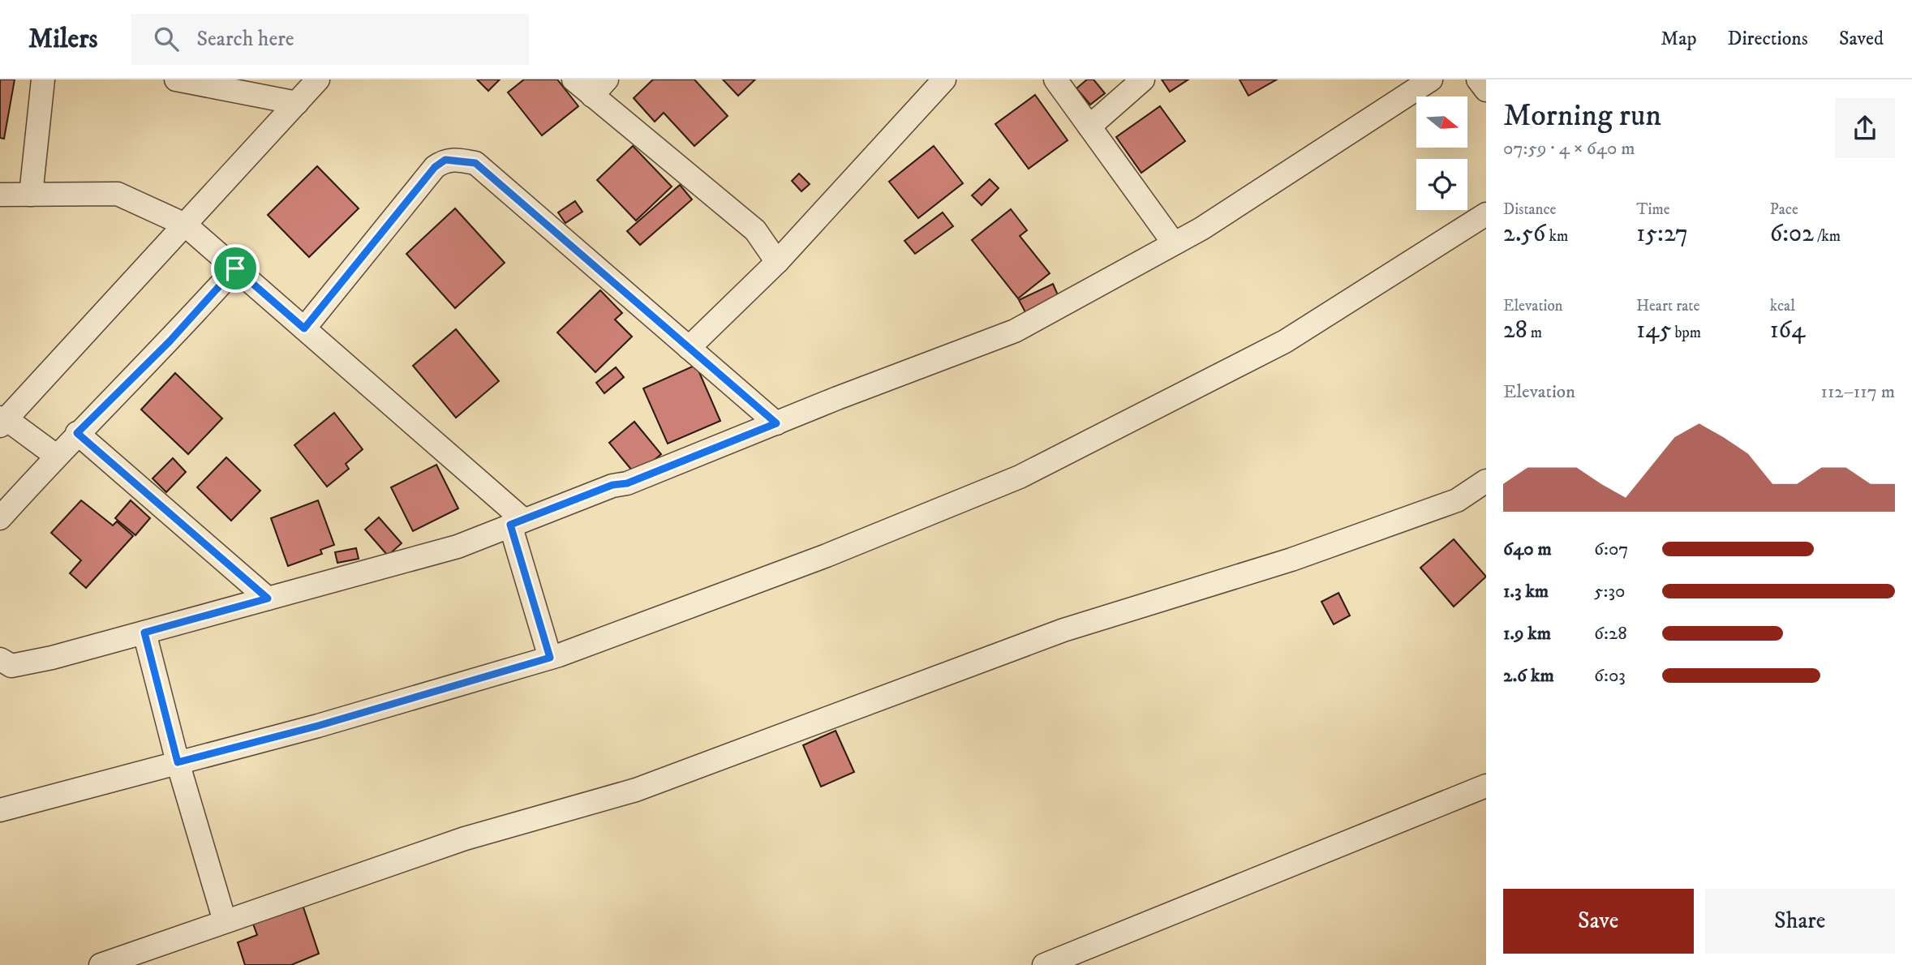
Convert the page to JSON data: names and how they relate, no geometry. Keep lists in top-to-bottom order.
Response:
{
  "north": "right",
  "page": {
    "header": "Milers",
    "search": "Search here",
    "nav": ["Map", "Directions", "Saved"],
    "heading": ["Morning run", "07:59 · 4 × 640 m"],
    "stats": [
      ["Distance", "2.56 km"],
      ["Time", "15:27"],
      ["Pace", "6:02 /km"],
      ["Elevation", "28 m"],
      ["Heart rate", "145 bpm"],
      ["kcal", "164"]
    ],
    "chart": ["Elevation", "112–117 m"],
    "list": [
      {
        "name": "640 m",
        "note": "6:07"
      },
      {
        "name": "1.3 km",
        "note": "5:30"
      },
      {
        "name": "1.9 km",
        "note": "6:28"
      },
      {
        "name": "2.6 km",
        "note": "6:03"
      }
    ],
    "buttons": ["Save", "Share"]
  }
}
